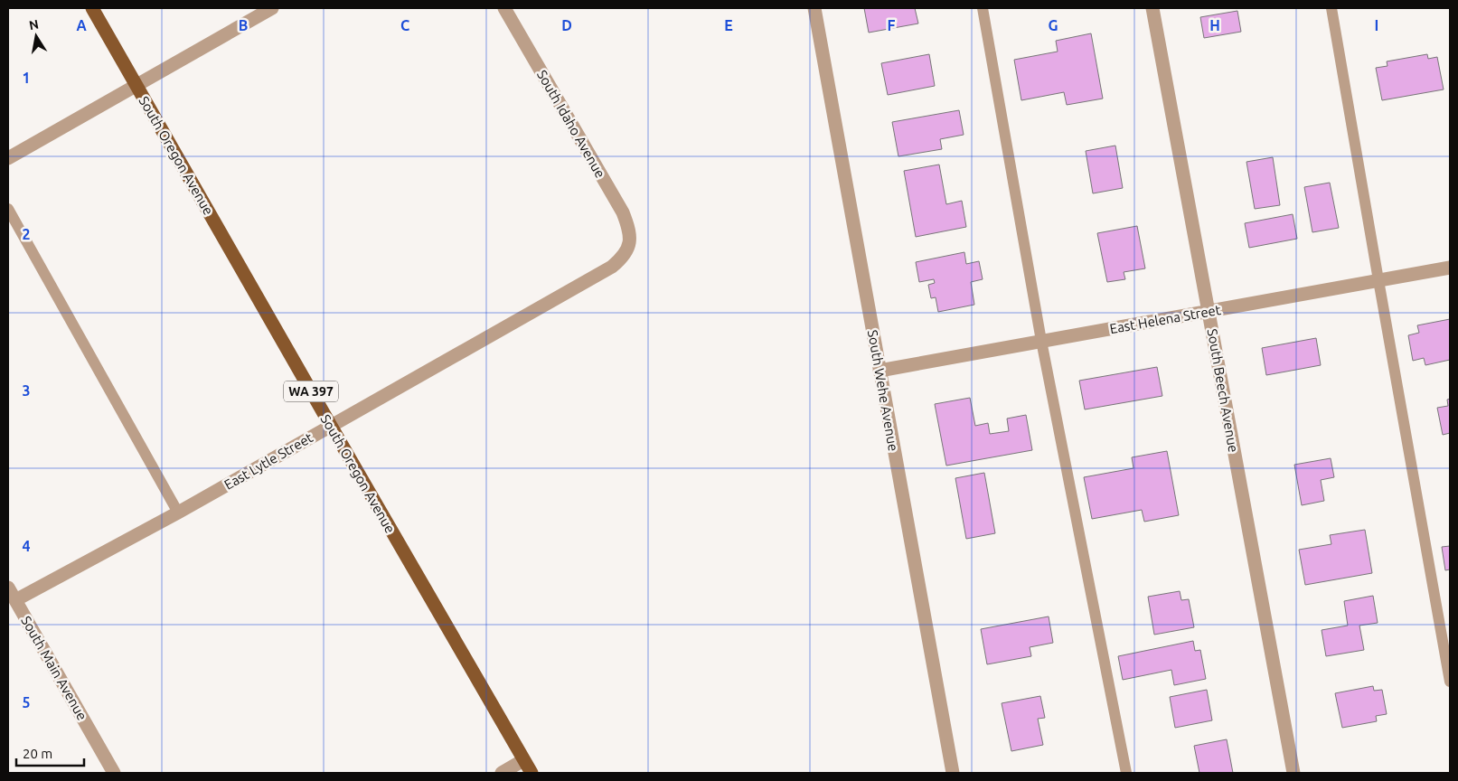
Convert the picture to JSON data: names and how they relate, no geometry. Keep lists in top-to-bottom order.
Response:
{
  "streets": {
    "main road": ["South Oregon Avenue", "WA 397"],
    "street": [
      "South Idaho Avenue",
      "East Helena Street",
      "South Wehe Avenue",
      "South Beech Avenue",
      "East Lytle Street",
      "South Main Avenue"
    ]
  },
  "crossings": [
    ["South Idaho Avenue", "East Lytle Street"],
    ["South Oregon Avenue", "East Lytle Street"],
    ["East Helena Street", "South Wehe Avenue"],
    ["East Helena Street", "South Beech Avenue"],
    ["East Lytle Street", "South Main Avenue"]
  ],
  "scale_bar": "20 m",
  "north": "top",
  "grid": {
    "columns": [
      "A",
      "B",
      "C",
      "D",
      "E",
      "F",
      "G",
      "H",
      "I"
    ],
    "rows": [
      "1",
      "2",
      "3",
      "4",
      "5"
    ]
  }
}
